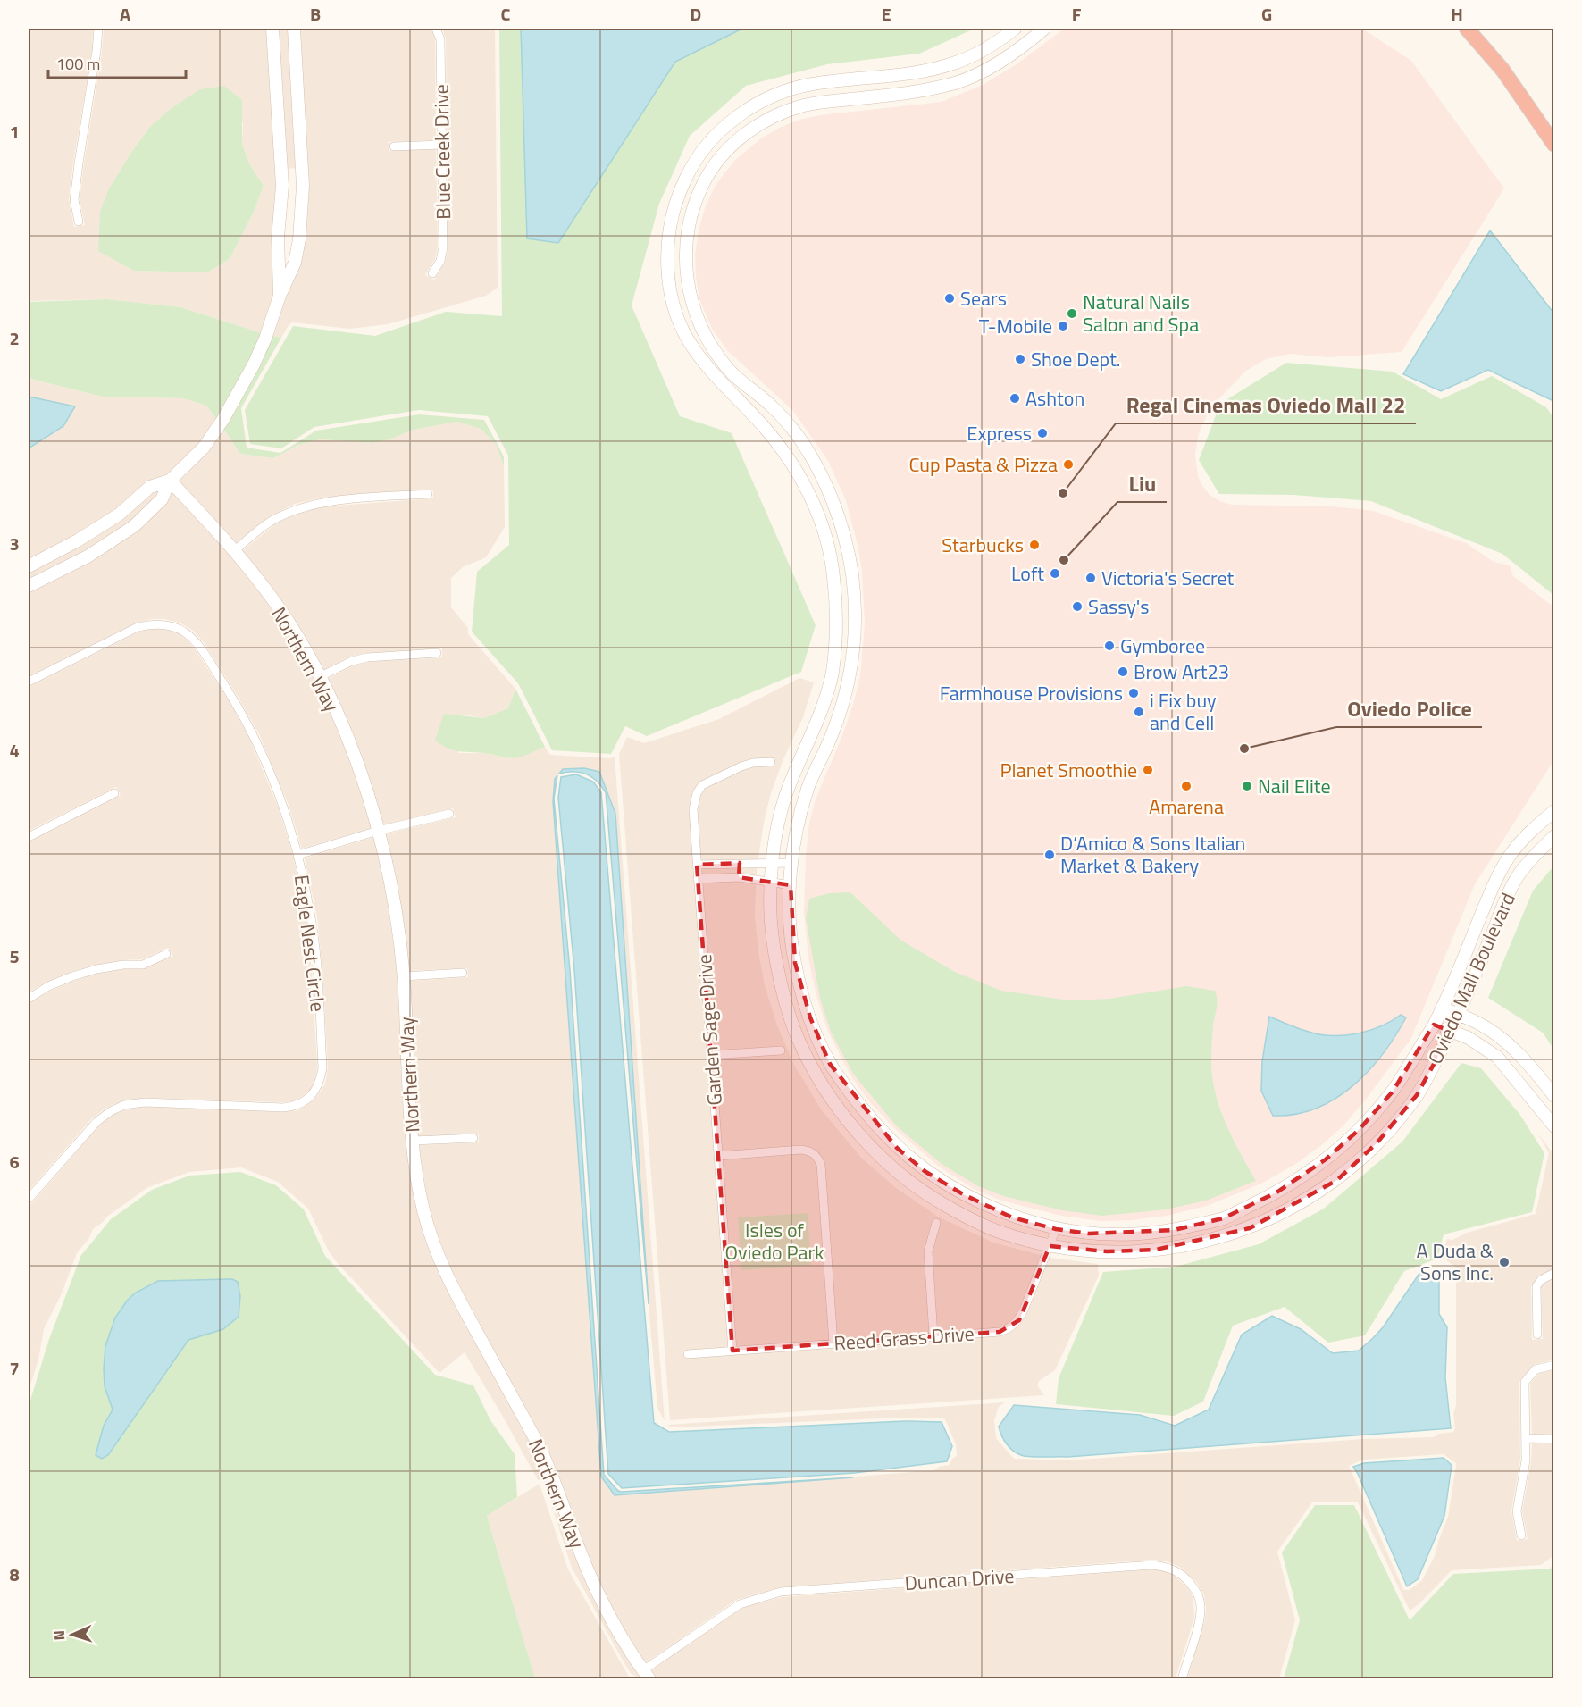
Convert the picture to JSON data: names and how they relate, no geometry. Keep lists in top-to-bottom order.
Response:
{
  "streets": {
    "street": [
      "Blue Creek Drive",
      "Northern Way",
      "Eagle Nest Circle",
      "Oviedo Mall Boulevard",
      "Garden Sage Drive",
      "Reed Grass Drive",
      "Duncan Drive"
    ]
  },
  "crossings": [
    ["Northern Way", "Duncan Drive"],
    ["Oviedo Mall Boulevard", "Reed Grass Drive"],
    ["Garden Sage Drive", "Reed Grass Drive"]
  ],
  "parks": ["Isles of Oviedo Park"],
  "places": [
    "Sears",
    "Natural Nails Salon and Spa",
    "T-Mobile",
    "Shoe Dept.",
    "Ashton",
    "Express",
    "Cup Pasta & Pizza",
    "Regal Cinemas Oviedo Mall 22",
    "Starbucks",
    "Liu",
    "Loft",
    "Victoria's Secret",
    "Sassy's",
    "Gymboree",
    "Brow Art23",
    "Farmhouse Provisions",
    "i Fix buy and Cell",
    "Oviedo Police",
    "Planet Smoothie",
    "Amarena",
    "Nail Elite",
    "D’Amico & Sons Italian Market & Bakery",
    "A Duda & Sons Inc."
  ],
  "scale_bar": "100 m",
  "north": "left",
  "grid": {
    "columns": [
      "A",
      "B",
      "C",
      "D",
      "E",
      "F",
      "G",
      "H"
    ],
    "rows": [
      "1",
      "2",
      "3",
      "4",
      "5",
      "6",
      "7",
      "8"
    ]
  }
}
